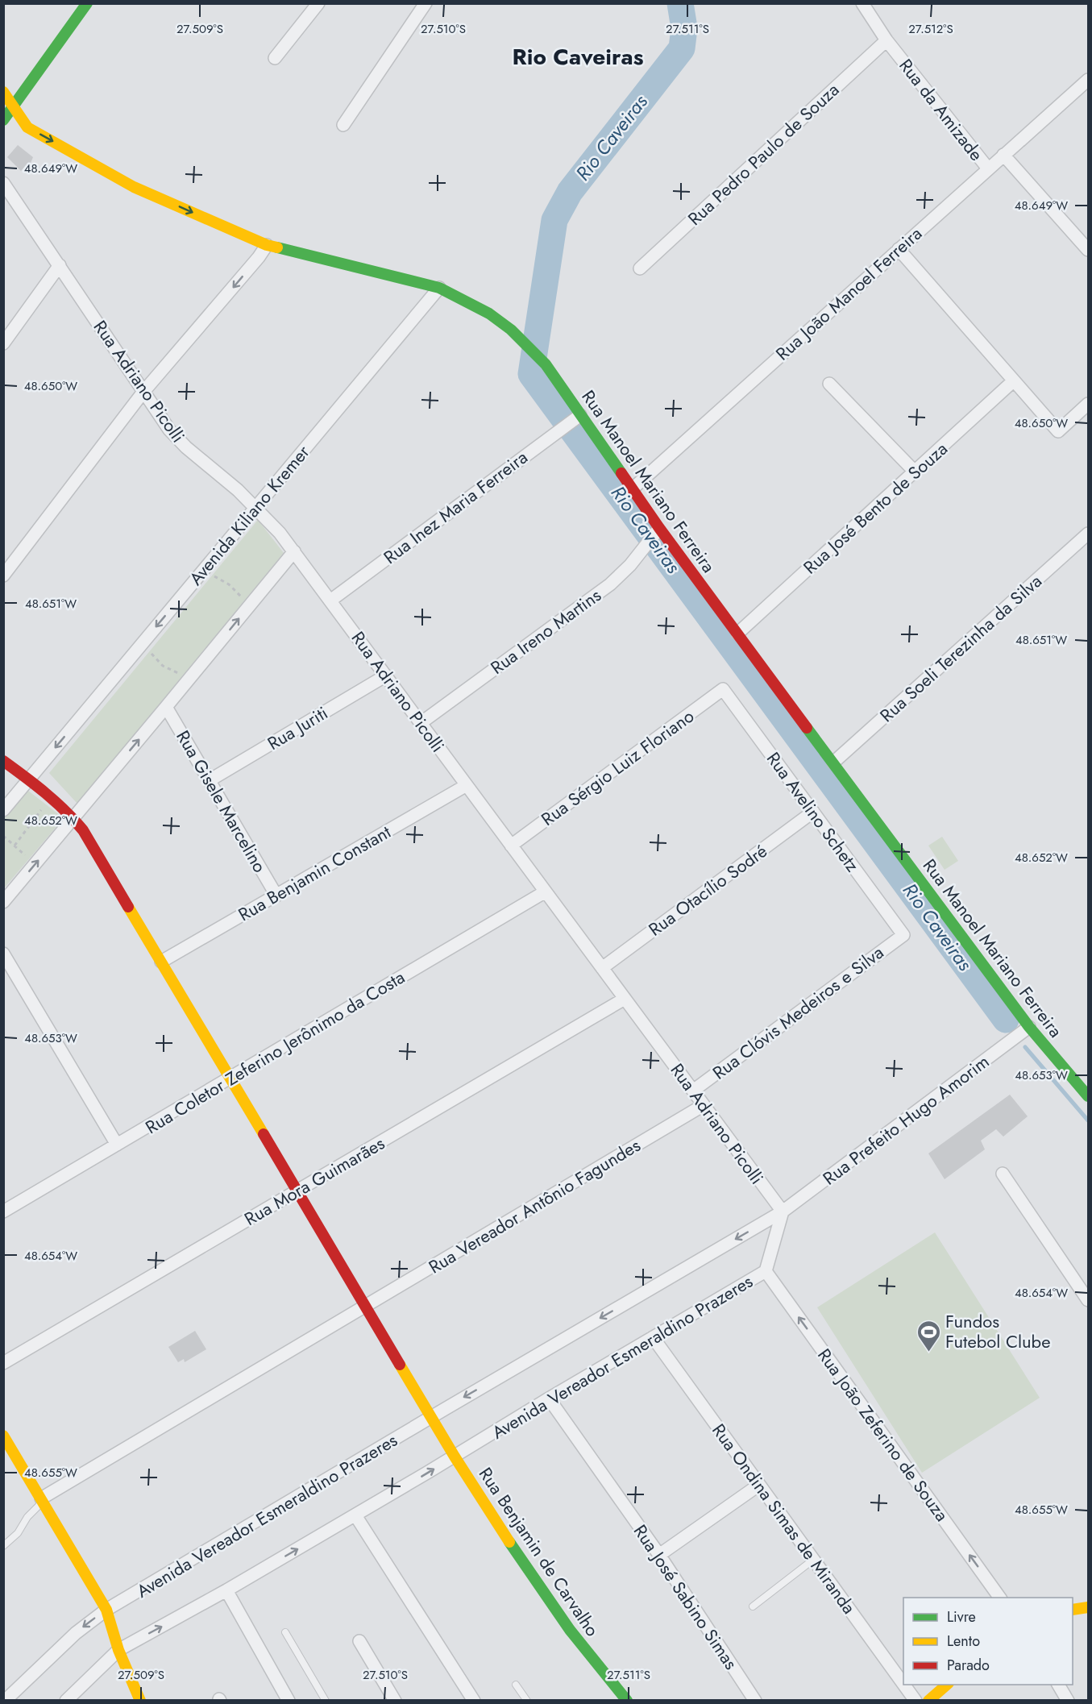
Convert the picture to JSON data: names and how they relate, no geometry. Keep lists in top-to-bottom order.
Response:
{
  "streets": {
    "street": [
      "Rua da Amizade",
      "Rua Pedro Paulo de Souza",
      "Rua João Manoel Ferreira",
      "Rua Adriano Picolli",
      "Rua Manoel Mariano Ferreira",
      "Rua Inez Maria Ferreira",
      "Rua José Bento de Souza",
      "Avenida Kiliano Kremer",
      "Rua Ireno Martins",
      "Rua Soeli Terezinha da Silva",
      "Rua Juriti",
      "Rua Sérgio Luiz Floriano",
      "Rua Gisele Marcelino",
      "Rua Avelino Schetz",
      "Rua Benjamin Constant",
      "Rua Otacílio Sodré",
      "Rua Clóvis Medeiros e Silva",
      "Rua Coletor Zeferino Jerônimo da Costa",
      "Rua Prefeito Hugo Amorim",
      "Rua Mora Guimarães",
      "Rua Vereador Antônio Fagundes",
      "Avenida Vereador Esmeraldino Prazeres",
      "Rua João Zeferino de Souza",
      "Rua Ondina Simas de Miranda",
      "Rua Benjamin de Carvalho",
      "Rua José Sabino Simas"
    ]
  },
  "crossings": [
    ["Rua da Amizade", "Rua Pedro Paulo de Souza"],
    ["Rua da Amizade", "Rua João Manoel Ferreira"],
    ["Rua João Manoel Ferreira", "Rua Manoel Mariano Ferreira"],
    ["Rua Adriano Picolli", "Rua Inez Maria Ferreira"],
    ["Rua Adriano Picolli", "Avenida Kiliano Kremer"],
    ["Rua Adriano Picolli", "Rua Ireno Martins"],
    ["Rua Adriano Picolli", "Rua Juriti"],
    ["Rua Adriano Picolli", "Rua Sérgio Luiz Floriano"],
    ["Rua Adriano Picolli", "Rua Benjamin Constant"],
    ["Rua Adriano Picolli", "Rua Otacílio Sodré"],
    ["Rua Adriano Picolli", "Rua Clóvis Medeiros e Silva"],
    ["Rua Adriano Picolli", "Rua Coletor Zeferino Jerônimo da Costa"],
    ["Rua Adriano Picolli", "Rua Prefeito Hugo Amorim"],
    ["Rua Adriano Picolli", "Rua Mora Guimarães"],
    ["Rua Adriano Picolli", "Rua Vereador Antônio Fagundes"],
    ["Rua Adriano Picolli", "Avenida Vereador Esmeraldino Prazeres"],
    ["Rua Manoel Mariano Ferreira", "Rua Inez Maria Ferreira"],
    ["Rua Manoel Mariano Ferreira", "Rua José Bento de Souza"],
    ["Rua Manoel Mariano Ferreira", "Avenida Kiliano Kremer"],
    ["Rua Manoel Mariano Ferreira", "Rua Ireno Martins"],
    ["Rua Manoel Mariano Ferreira", "Rua Soeli Terezinha da Silva"],
    ["Rua Manoel Mariano Ferreira", "Rua Prefeito Hugo Amorim"],
    ["Avenida Kiliano Kremer", "Rua Benjamin de Carvalho"],
    ["Rua Juriti", "Rua Gisele Marcelino"],
    ["Rua Sérgio Luiz Floriano", "Rua Avelino Schetz"],
    ["Rua Gisele Marcelino", "Rua Benjamin Constant"],
    ["Rua Avelino Schetz", "Rua Otacílio Sodré"],
    ["Rua Avelino Schetz", "Rua Clóvis Medeiros e Silva"],
    ["Rua Benjamin Constant", "Rua Benjamin de Carvalho"],
    ["Rua Coletor Zeferino Jerônimo da Costa", "Rua Benjamin de Carvalho"],
    ["Rua Prefeito Hugo Amorim", "Avenida Vereador Esmeraldino Prazeres"],
    ["Rua Mora Guimarães", "Rua Benjamin de Carvalho"],
    ["Rua Vereador Antônio Fagundes", "Rua Benjamin de Carvalho"],
    ["Avenida Vereador Esmeraldino Prazeres", "Rua João Zeferino de Souza"],
    ["Avenida Vereador Esmeraldino Prazeres", "Rua Ondina Simas de Miranda"],
    ["Avenida Vereador Esmeraldino Prazeres", "Rua Benjamin de Carvalho"],
    ["Avenida Vereador Esmeraldino Prazeres", "Rua José Sabino Simas"]
  ],
  "one_way": ["Rua João Zeferino de Souza"],
  "districts": ["Rio Caveiras"],
  "water": ["Rio Caveiras"],
  "places": {
    "sports": ["Fundos Futebol Clube"]
  },
  "legend": ["Livre", "Lento", "Parado"],
  "coordinates": [
    "27.509°S",
    "27.510°S",
    "27.511°S",
    "27.512°S",
    "48.649°W",
    "48.650°W",
    "48.651°W",
    "48.652°W",
    "48.653°W",
    "48.654°W",
    "48.655°W"
  ]
}
